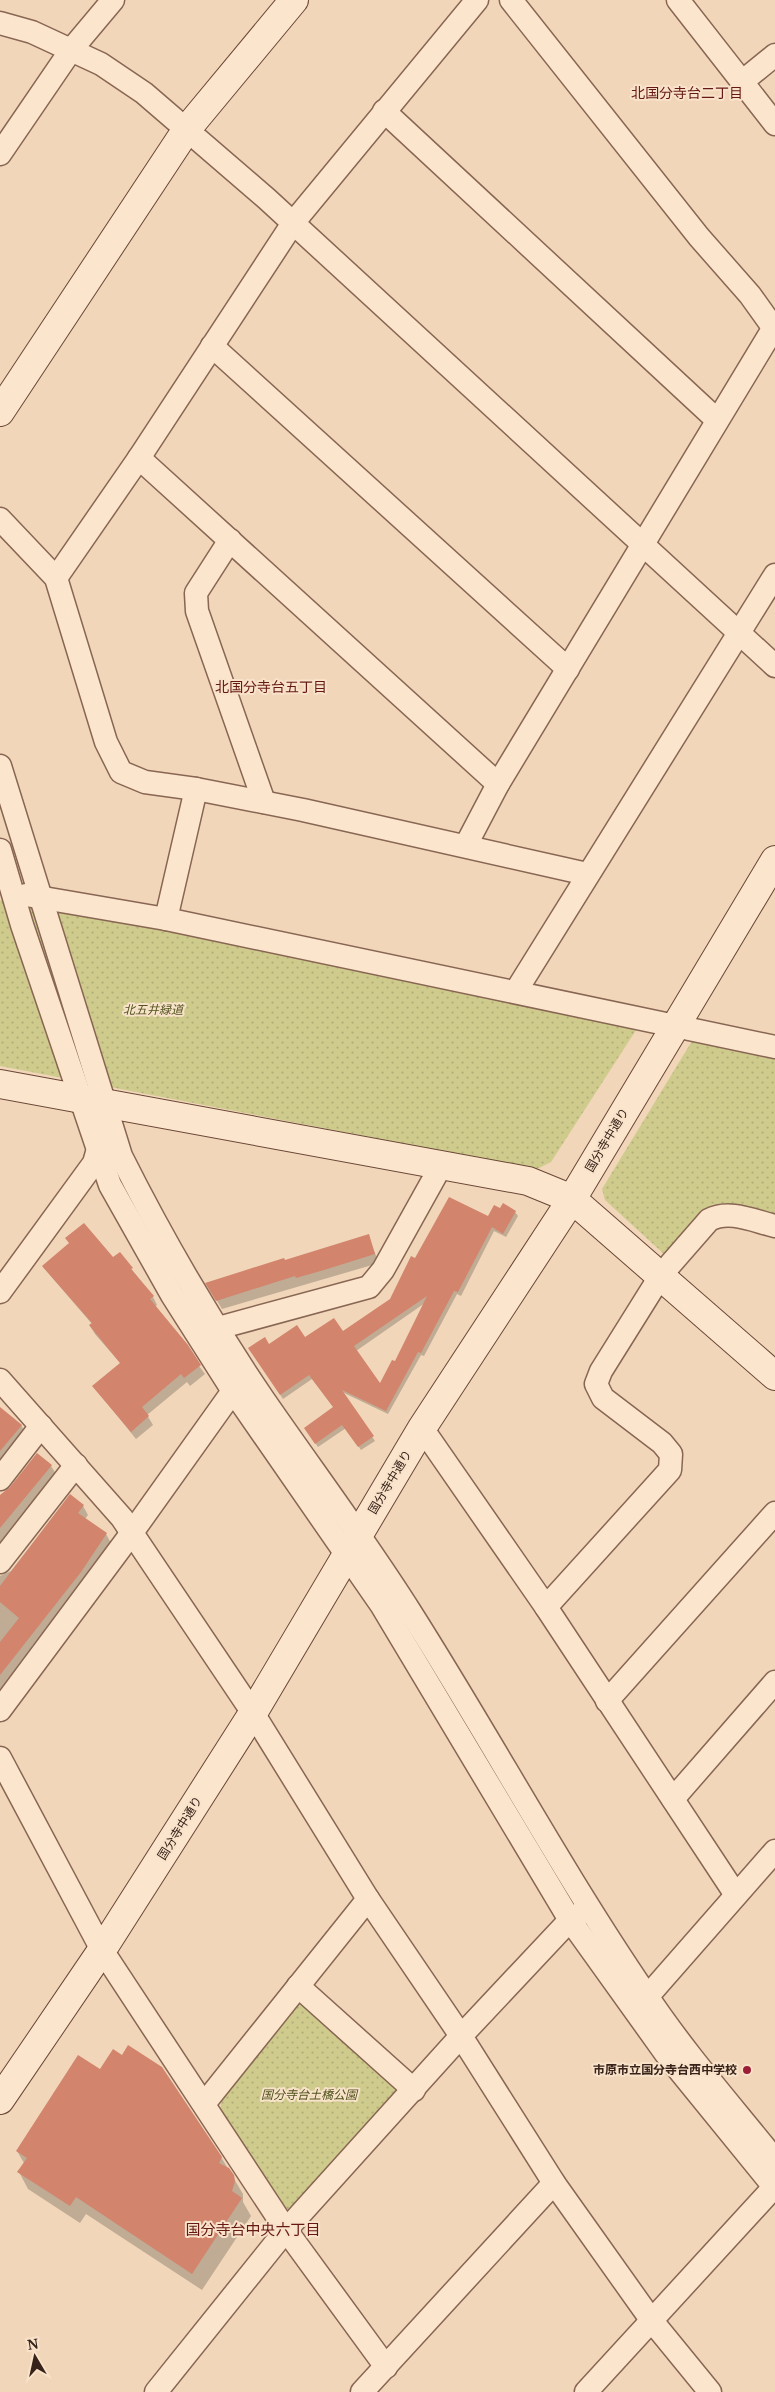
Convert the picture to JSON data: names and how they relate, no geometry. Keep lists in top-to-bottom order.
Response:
{
  "streets": {
    "street": ["国分寺中通り"]
  },
  "districts": ["北国分寺台二丁目", "北国分寺台五丁目", "国分寺台中央六丁目"],
  "parks": ["北五井緑道", "国分寺台土橋公園"],
  "places": ["市原市立国分寺台西中学校"],
  "north": "top"
}
